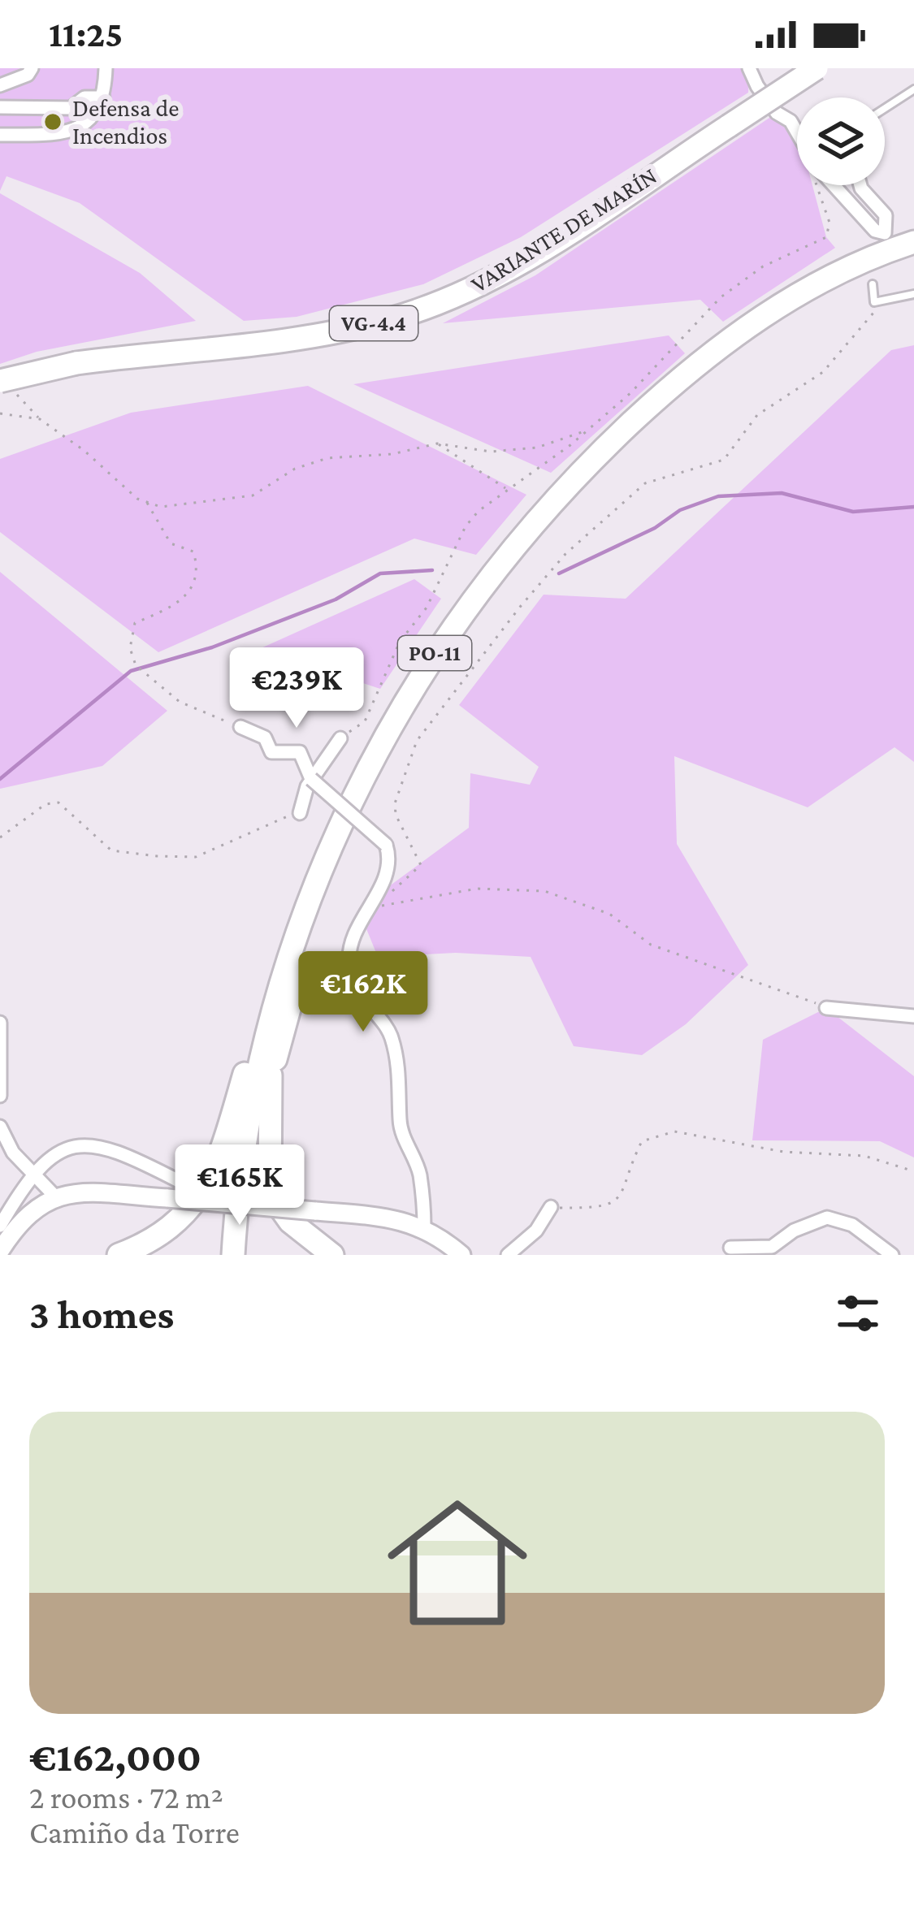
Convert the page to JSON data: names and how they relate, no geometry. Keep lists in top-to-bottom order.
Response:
{
  "streets": {
    "highway": ["VARIANTE DE MARÍN", "VG-4.4", "PO-11"]
  },
  "places": ["Defensa de Incendios"],
  "page": {
    "status": "11:25",
    "price": ["€239K", "€162K", "€165K"],
    "heading": "3 homes",
    "list": [
      {
        "name": "€162,000",
        "note": "2 rooms · 72 m² · Camiño da Torre"
      }
    ]
  }
}
